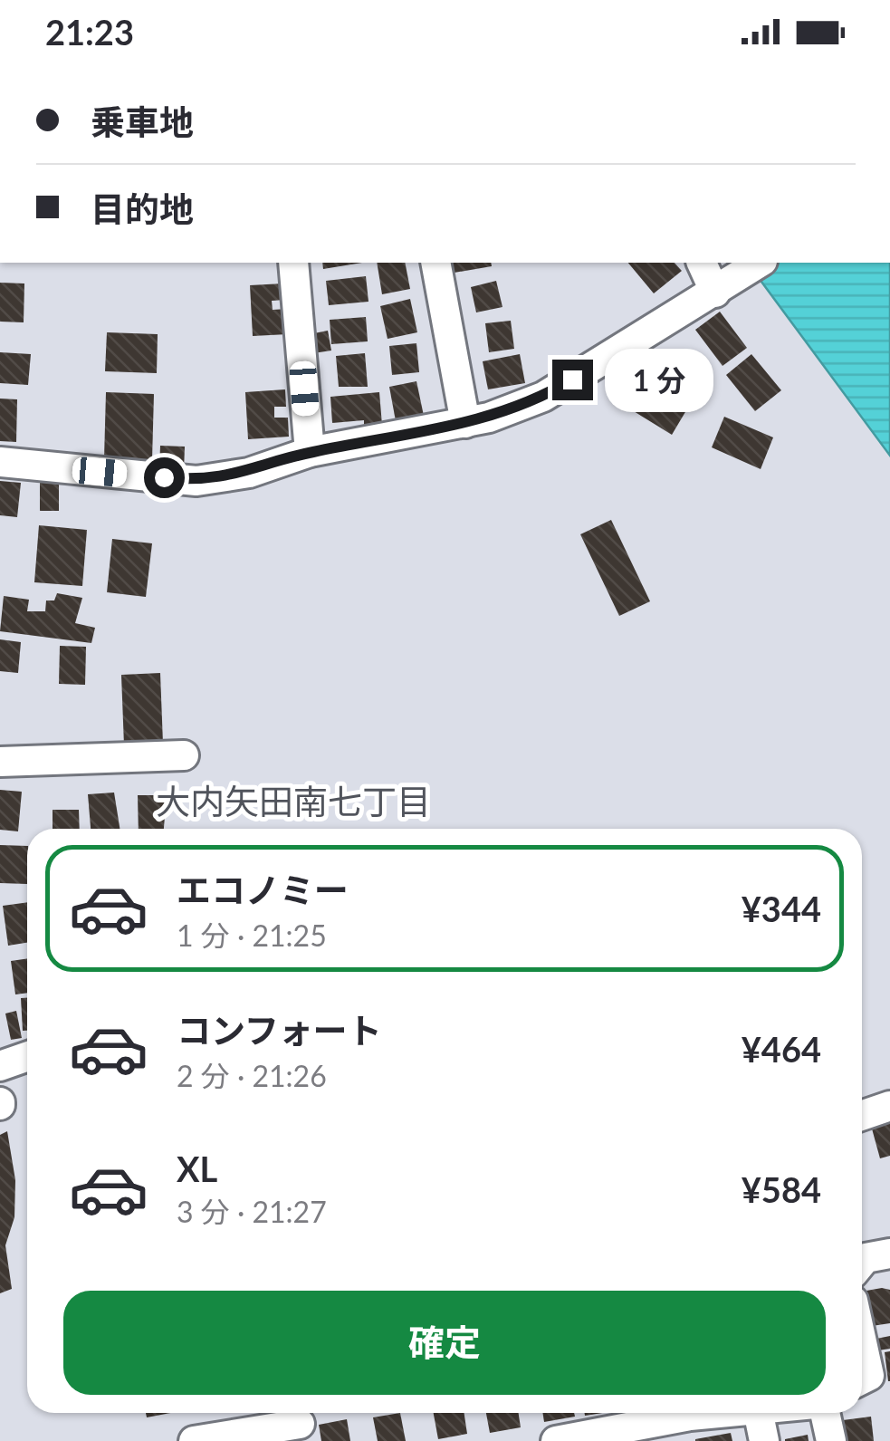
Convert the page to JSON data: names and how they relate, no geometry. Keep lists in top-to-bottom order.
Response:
{
  "districts": ["大内矢田南七丁目"],
  "page": {
    "status": "21:23",
    "banner": ["乗車地", "目的地"],
    "bubble": "1 分",
    "list": [
      {
        "name": "エコノミー",
        "note": "1 分 · 21:25",
        "value": "¥344"
      },
      {
        "name": "コンフォート",
        "note": "2 分 · 21:26",
        "value": "¥464"
      },
      {
        "name": "XL",
        "note": "3 分 · 21:27",
        "value": "¥584"
      }
    ],
    "buttons": "確定"
  }
}
